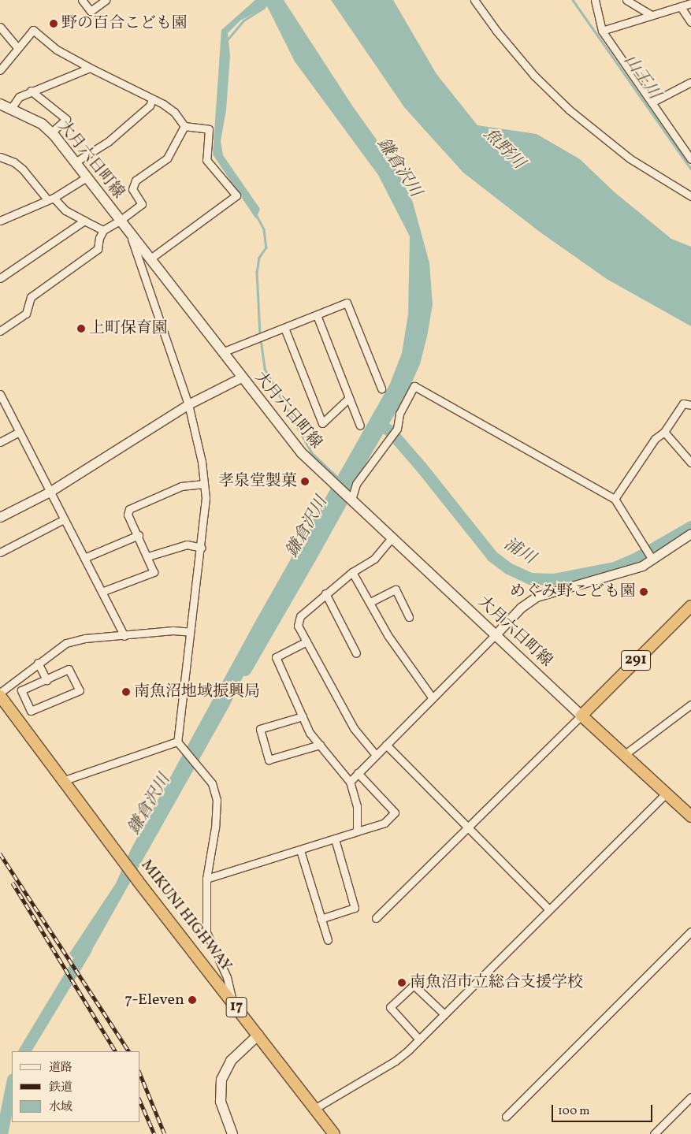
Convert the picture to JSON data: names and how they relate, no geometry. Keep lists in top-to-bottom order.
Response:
{
  "streets": {
    "highway": ["291", "MIKUNI HIGHWAY", "17"],
    "main road": ["大月六日町線"]
  },
  "crossings": [
    ["大月六日町線", "291"]
  ],
  "water": [
    "山王川",
    "魚野川",
    "鎌倉沢川",
    "浦川"
  ],
  "places": [
    "野の百合こども園",
    "上町保育園",
    "孝泉堂製菓",
    "めぐみ野こども園",
    "南魚沼地域振興局",
    "南魚沼市立総合支援学校",
    "7-Eleven"
  ],
  "legend": ["道路", "鉄道", "水域"],
  "scale_bar": "100 m"
}
